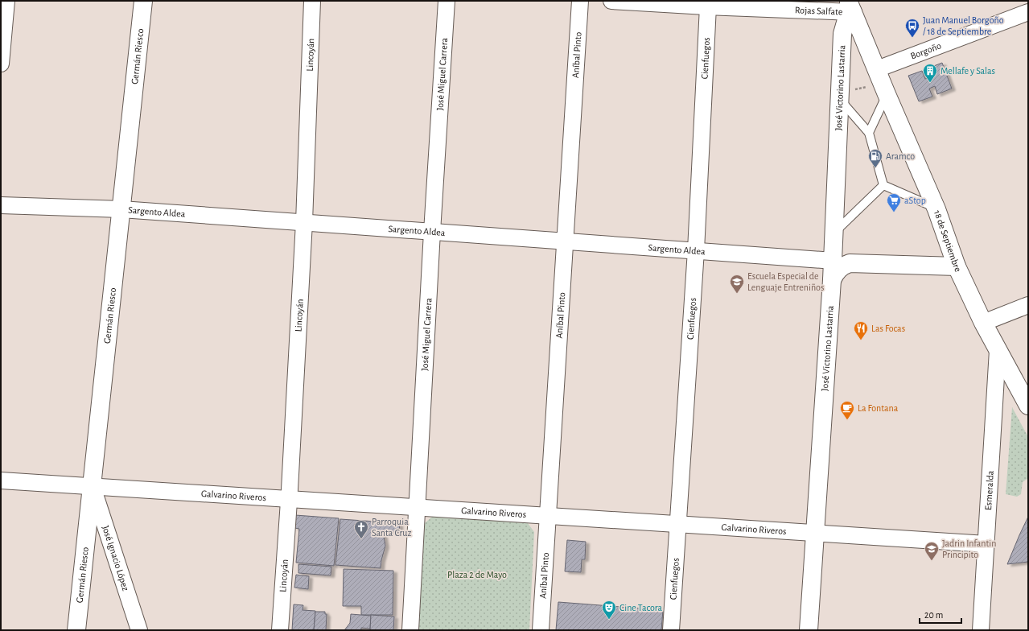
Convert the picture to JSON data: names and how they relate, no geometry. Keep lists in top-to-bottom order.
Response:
{
  "streets": {
    "main road": ["Germán Riesco", "José Victorino Lastarria", "18 de Septiembre"],
    "street": [
      "Rojas Salfate",
      "Borgoño",
      "Lincoyán",
      "Aníbal Pinto",
      "Cienfuegos",
      "José Miguel Carrera",
      "Sargento Aldea",
      "Esmeralda",
      "Galvarino Riveros",
      "José Ignacio López"
    ]
  },
  "crossings": [
    ["Rojas Salfate", "Cienfuegos"],
    ["Rojas Salfate", "José Victorino Lastarria"],
    ["Rojas Salfate", "18 de Septiembre"],
    ["Borgoño", "18 de Septiembre"],
    ["Lincoyán", "Sargento Aldea"],
    ["Lincoyán", "Galvarino Riveros"],
    ["Aníbal Pinto", "Sargento Aldea"],
    ["Aníbal Pinto", "Galvarino Riveros"],
    ["Germán Riesco", "Sargento Aldea"],
    ["Germán Riesco", "Galvarino Riveros"],
    ["Germán Riesco", "José Ignacio López"],
    ["Cienfuegos", "Sargento Aldea"],
    ["Cienfuegos", "Galvarino Riveros"],
    ["José Miguel Carrera", "Sargento Aldea"],
    ["José Miguel Carrera", "Galvarino Riveros"],
    ["José Victorino Lastarria", "Sargento Aldea"],
    ["José Victorino Lastarria", "18 de Septiembre"],
    ["José Victorino Lastarria", "Galvarino Riveros"],
    ["18 de Septiembre", "Esmeralda"],
    ["Esmeralda", "Galvarino Riveros"],
    ["Galvarino Riveros", "José Ignacio López"]
  ],
  "parks": ["Plaza 2 de Mayo"],
  "places": {
    "bus stop": ["Juan Manuel Borgoño / 18 de Septiembre"],
    "building": ["Mellafe y Salas"],
    "fuel station": ["Aramco"],
    "supermarket": ["aStop"],
    "school or university": ["Escuela Especial de Lenguaje Entreniños", "Jadrin Infantin Principito"],
    "restaurant": ["Las Focas"],
    "cafe": ["La Fontana"],
    "church": ["Parroquia Santa Cruz"],
    "theatre": ["Cine Tacora"]
  },
  "scale_bar": "20 m"
}
